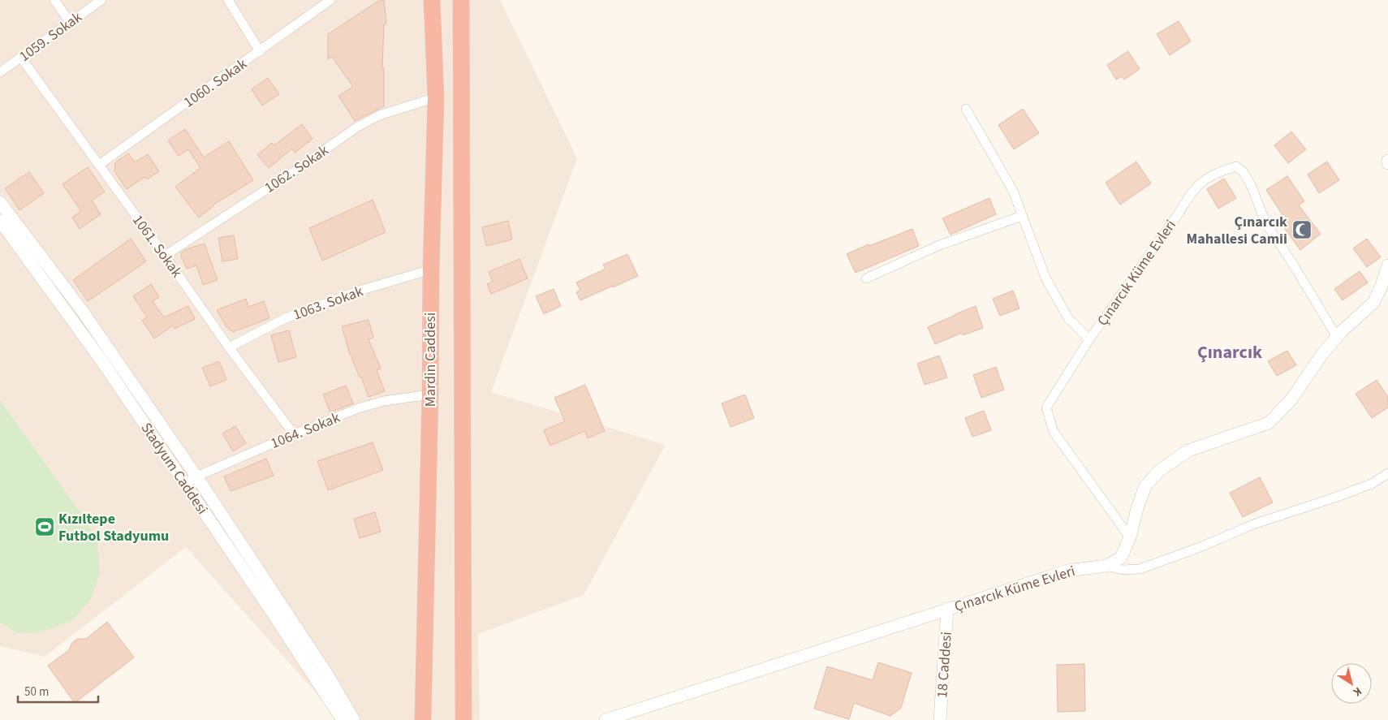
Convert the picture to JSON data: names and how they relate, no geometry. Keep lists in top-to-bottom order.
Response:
{
  "streets": {
    "highway": ["Mardin Caddesi"],
    "street": [
      "1059. Sokak",
      "1060. Sokak",
      "1062. Sokak",
      "1061. Sokak",
      "Çınarcık Küme Evleri",
      "1063. Sokak",
      "1064. Sokak",
      "Stadyum Caddesi",
      "18 Caddesi"
    ]
  },
  "crossings": [
    ["1059. Sokak", "1061. Sokak"],
    ["1060. Sokak", "1061. Sokak"],
    ["1062. Sokak", "1061. Sokak"],
    ["1062. Sokak", "Mardin Caddesi"],
    ["1061. Sokak", "1063. Sokak"],
    ["1061. Sokak", "1064. Sokak"],
    ["Çınarcık Küme Evleri", "18 Caddesi"],
    ["1063. Sokak", "Mardin Caddesi"],
    ["Mardin Caddesi", "1064. Sokak"],
    ["1064. Sokak", "Stadyum Caddesi"]
  ],
  "districts": ["Çınarcık"],
  "places": {
    "mosque": ["Çınarcık Mahallesi Camii"],
    "sports": ["Kızıltepe Futbol Stadyumu"]
  },
  "scale_bar": "50 m",
  "north": "bottom right"
}
